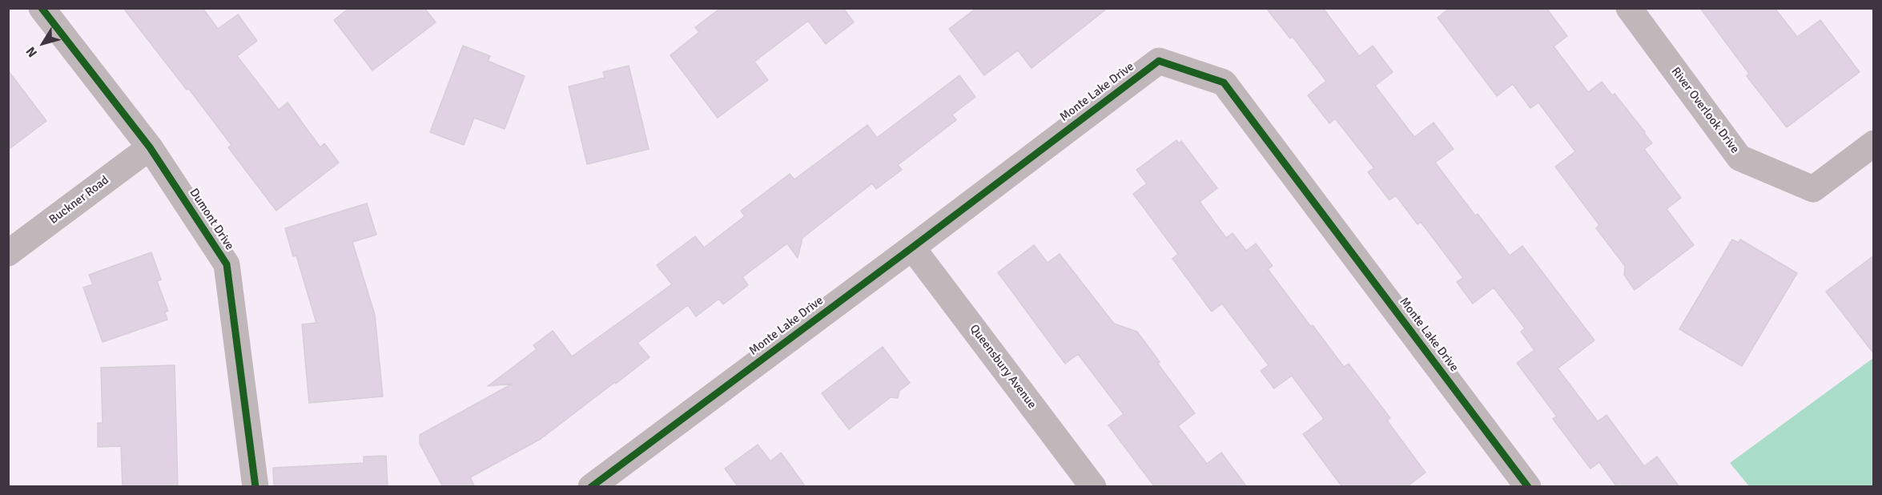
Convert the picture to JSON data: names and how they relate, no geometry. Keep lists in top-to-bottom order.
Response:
{
  "streets": {
    "street": [
      "Monte Lake Drive",
      "River Overlook Drive",
      "Buckner Road",
      "Dumont Drive",
      "Queensbury Avenue"
    ]
  },
  "crossings": [
    ["Monte Lake Drive", "Queensbury Avenue"],
    ["Buckner Road", "Dumont Drive"]
  ],
  "north": "bottom left"
}
